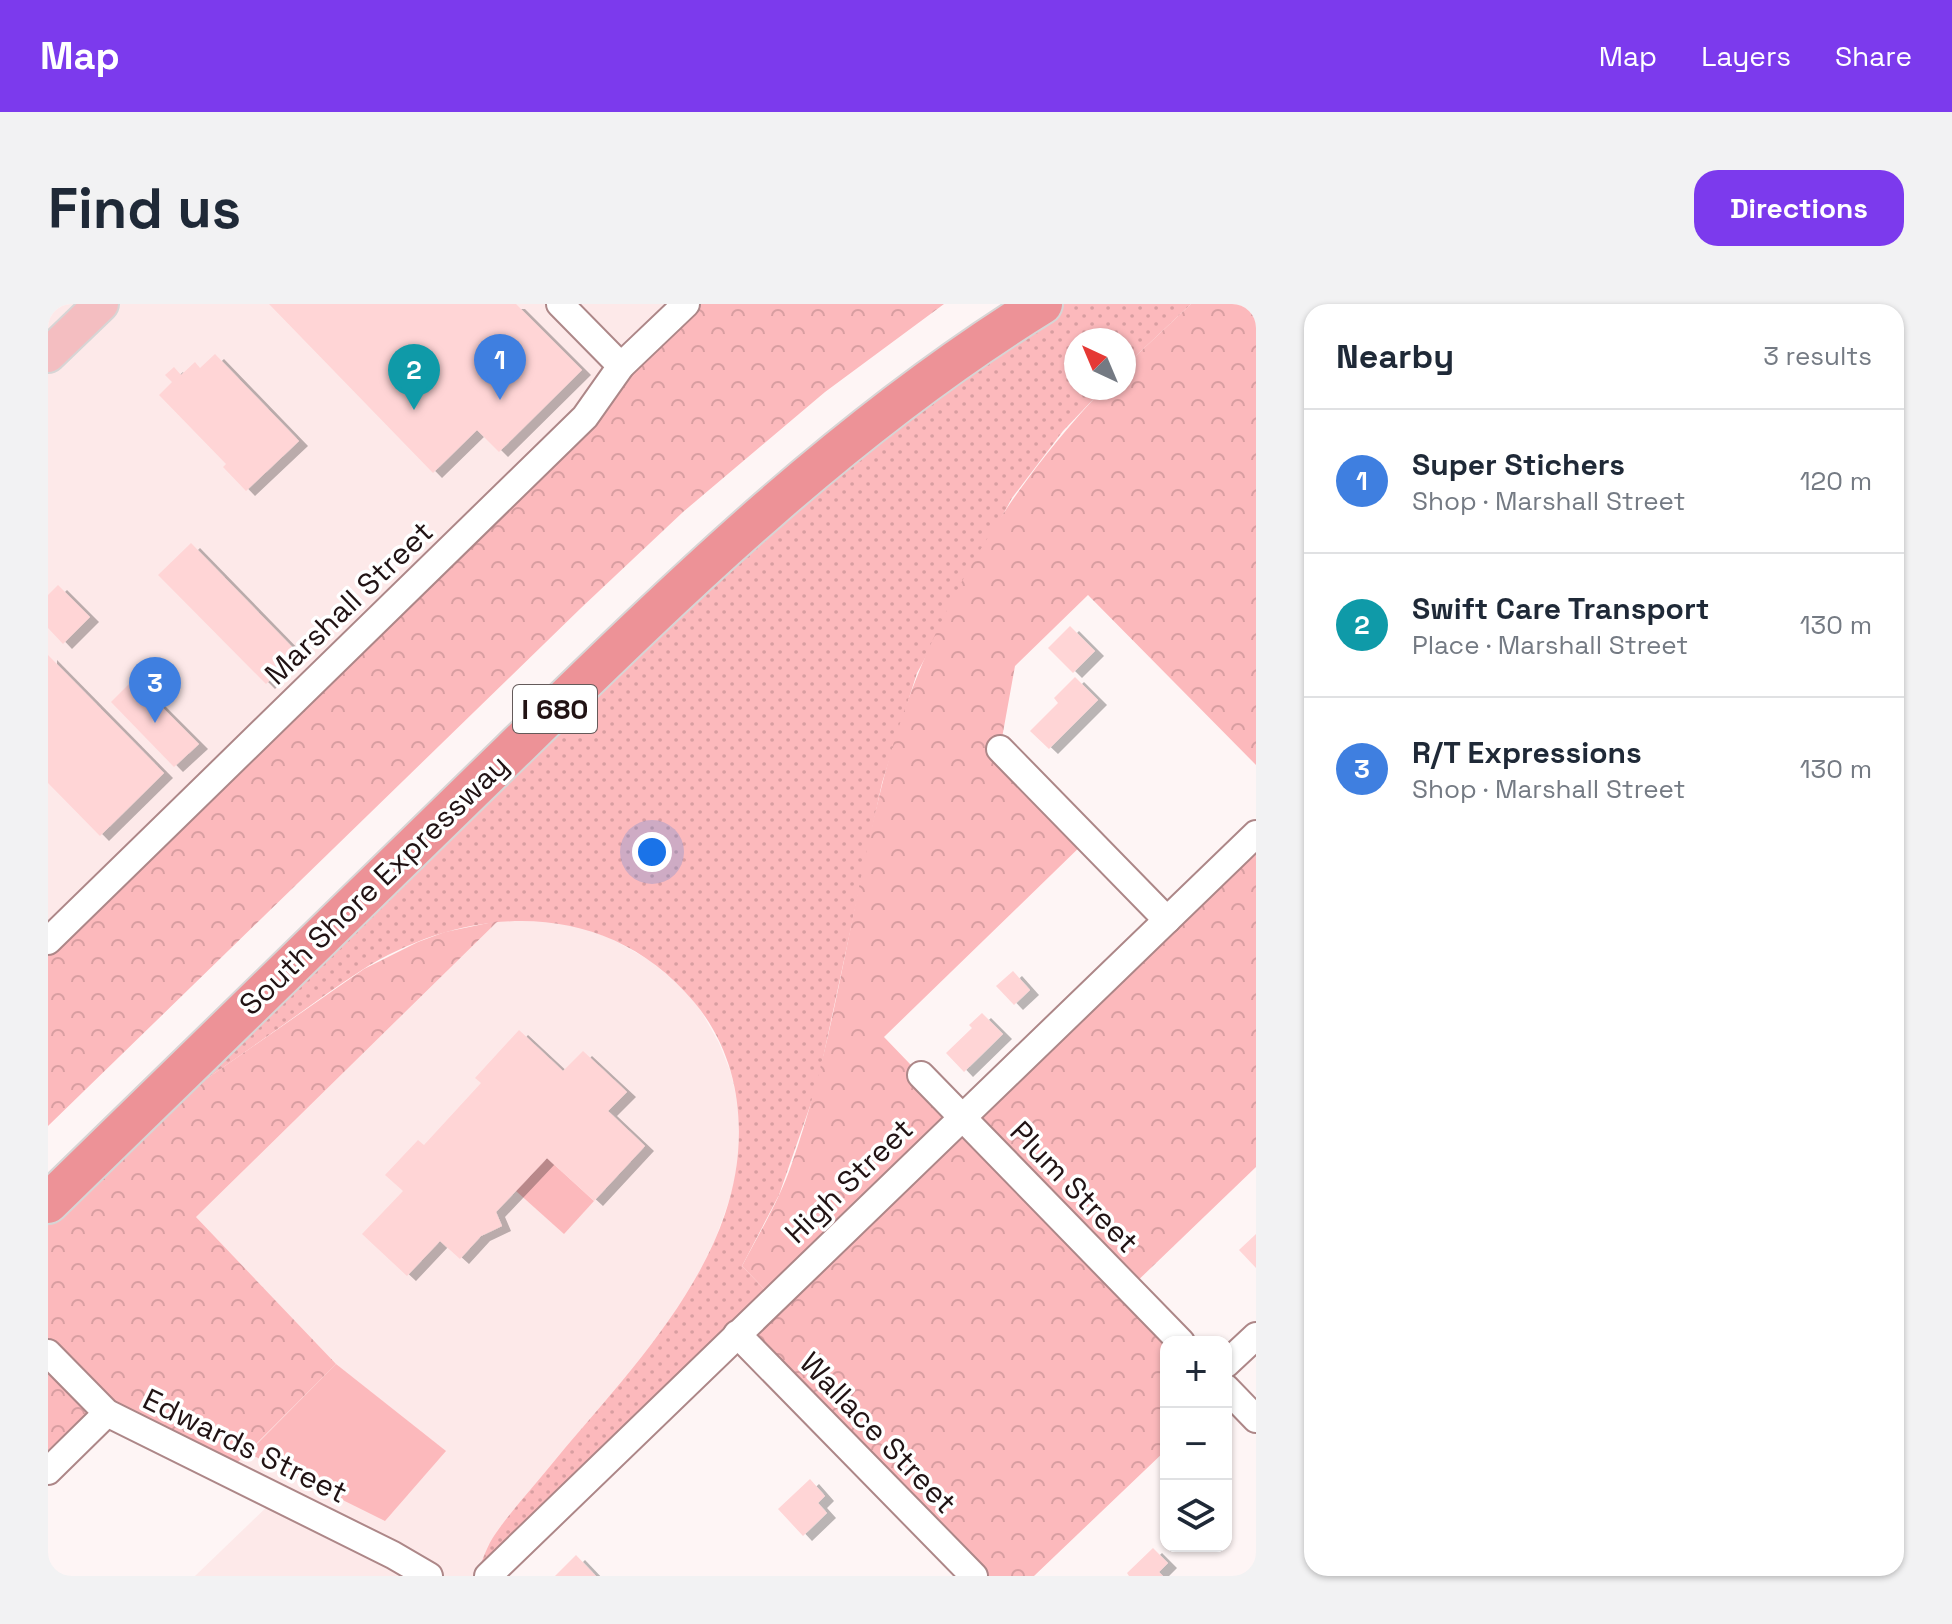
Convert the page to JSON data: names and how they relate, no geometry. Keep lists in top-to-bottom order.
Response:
{
  "streets": {
    "highway": ["I 680", "South Shore Expressway"],
    "street": [
      "Marshall Street",
      "High Street",
      "Plum Street",
      "Wallace Street",
      "Edwards Street"
    ]
  },
  "crossings": [
    ["High Street", "Plum Street"],
    ["High Street", "Wallace Street"]
  ],
  "north": "top left",
  "page": {
    "header": "Map",
    "nav": ["Map", "Layers", "Share"],
    "buttons": "Directions",
    "title": "Find us",
    "heading": ["Nearby", "3 results"],
    "pins": ["1", "2", "3"],
    "list": [
      {
        "mark": "1",
        "name": "Super Stichers",
        "note": "Shop · Marshall Street",
        "value": "120 m"
      },
      {
        "mark": "2",
        "name": "Swift Care Transport",
        "note": "Place · Marshall Street",
        "value": "130 m"
      },
      {
        "mark": "3",
        "name": "R/T Expressions",
        "note": "Shop · Marshall Street",
        "value": "130 m"
      }
    ],
    "map_buttons": ["+", "−"]
  }
}
